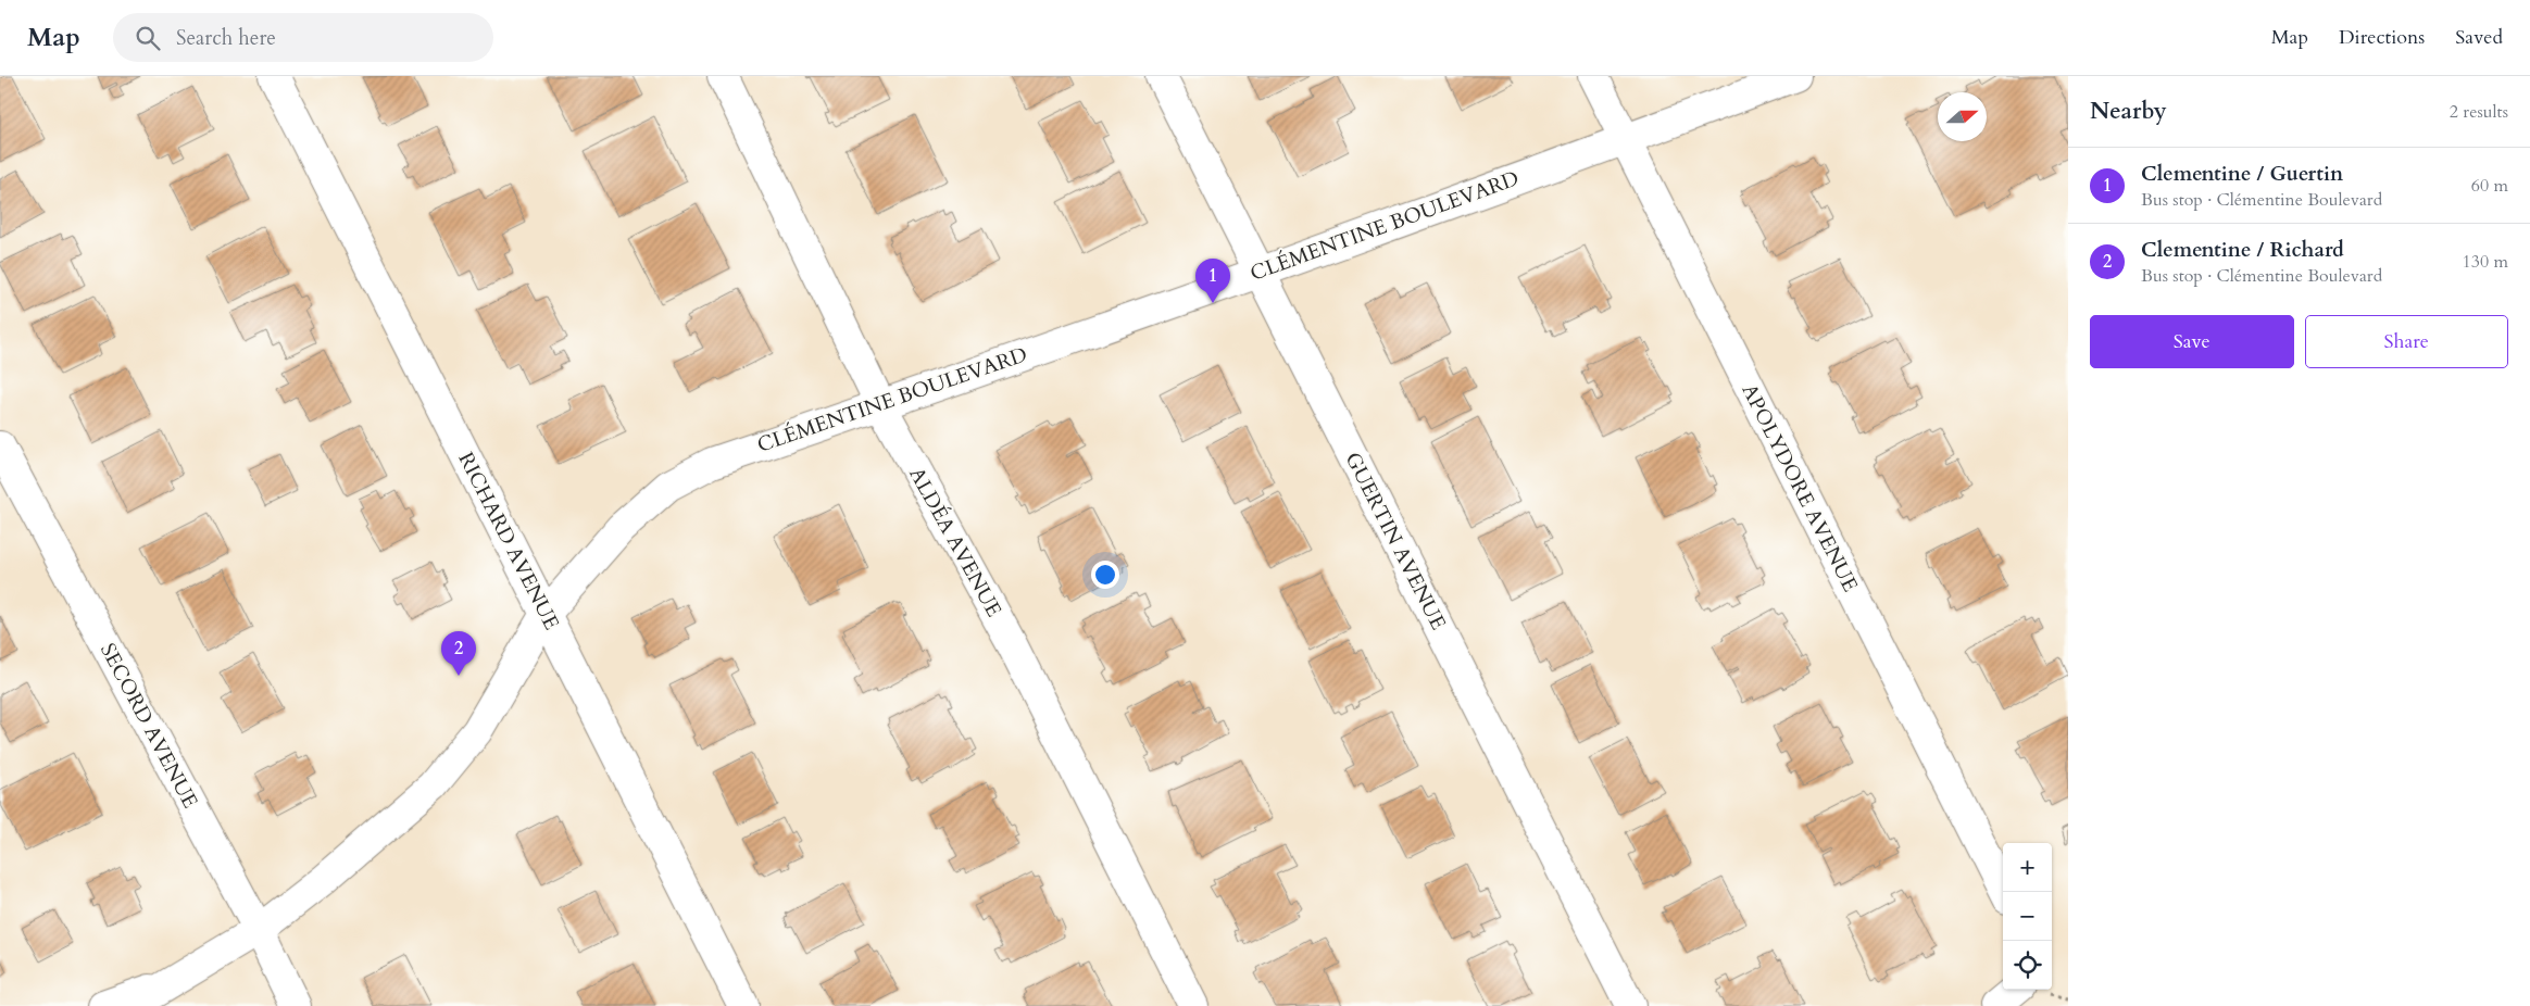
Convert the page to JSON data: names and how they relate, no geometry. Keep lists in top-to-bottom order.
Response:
{
  "streets": {
    "street": [
      "CLÉMENTINE BOULEVARD",
      "APOLYDORE AVENUE",
      "RICHARD AVENUE",
      "GUERTIN AVENUE",
      "ALDÉA AVENUE",
      "SECORD AVENUE"
    ]
  },
  "crossings": [
    ["CLÉMENTINE BOULEVARD", "APOLYDORE AVENUE"],
    ["CLÉMENTINE BOULEVARD", "RICHARD AVENUE"],
    ["CLÉMENTINE BOULEVARD", "GUERTIN AVENUE"],
    ["CLÉMENTINE BOULEVARD", "ALDÉA AVENUE"],
    ["CLÉMENTINE BOULEVARD", "SECORD AVENUE"]
  ],
  "north": "right",
  "page": {
    "header": "Map",
    "search": "Search here",
    "nav": ["Map", "Directions", "Saved"],
    "heading": ["Nearby", "2 results"],
    "list": [
      {
        "mark": "1",
        "name": "Clementine / Guertin",
        "note": "Bus stop · Clémentine Boulevard",
        "value": "60 m"
      },
      {
        "mark": "2",
        "name": "Clementine / Richard",
        "note": "Bus stop · Clémentine Boulevard",
        "value": "130 m"
      }
    ],
    "pins": ["1", "2"],
    "buttons": ["Save", "Share"],
    "map_buttons": ["+", "−"]
  }
}
